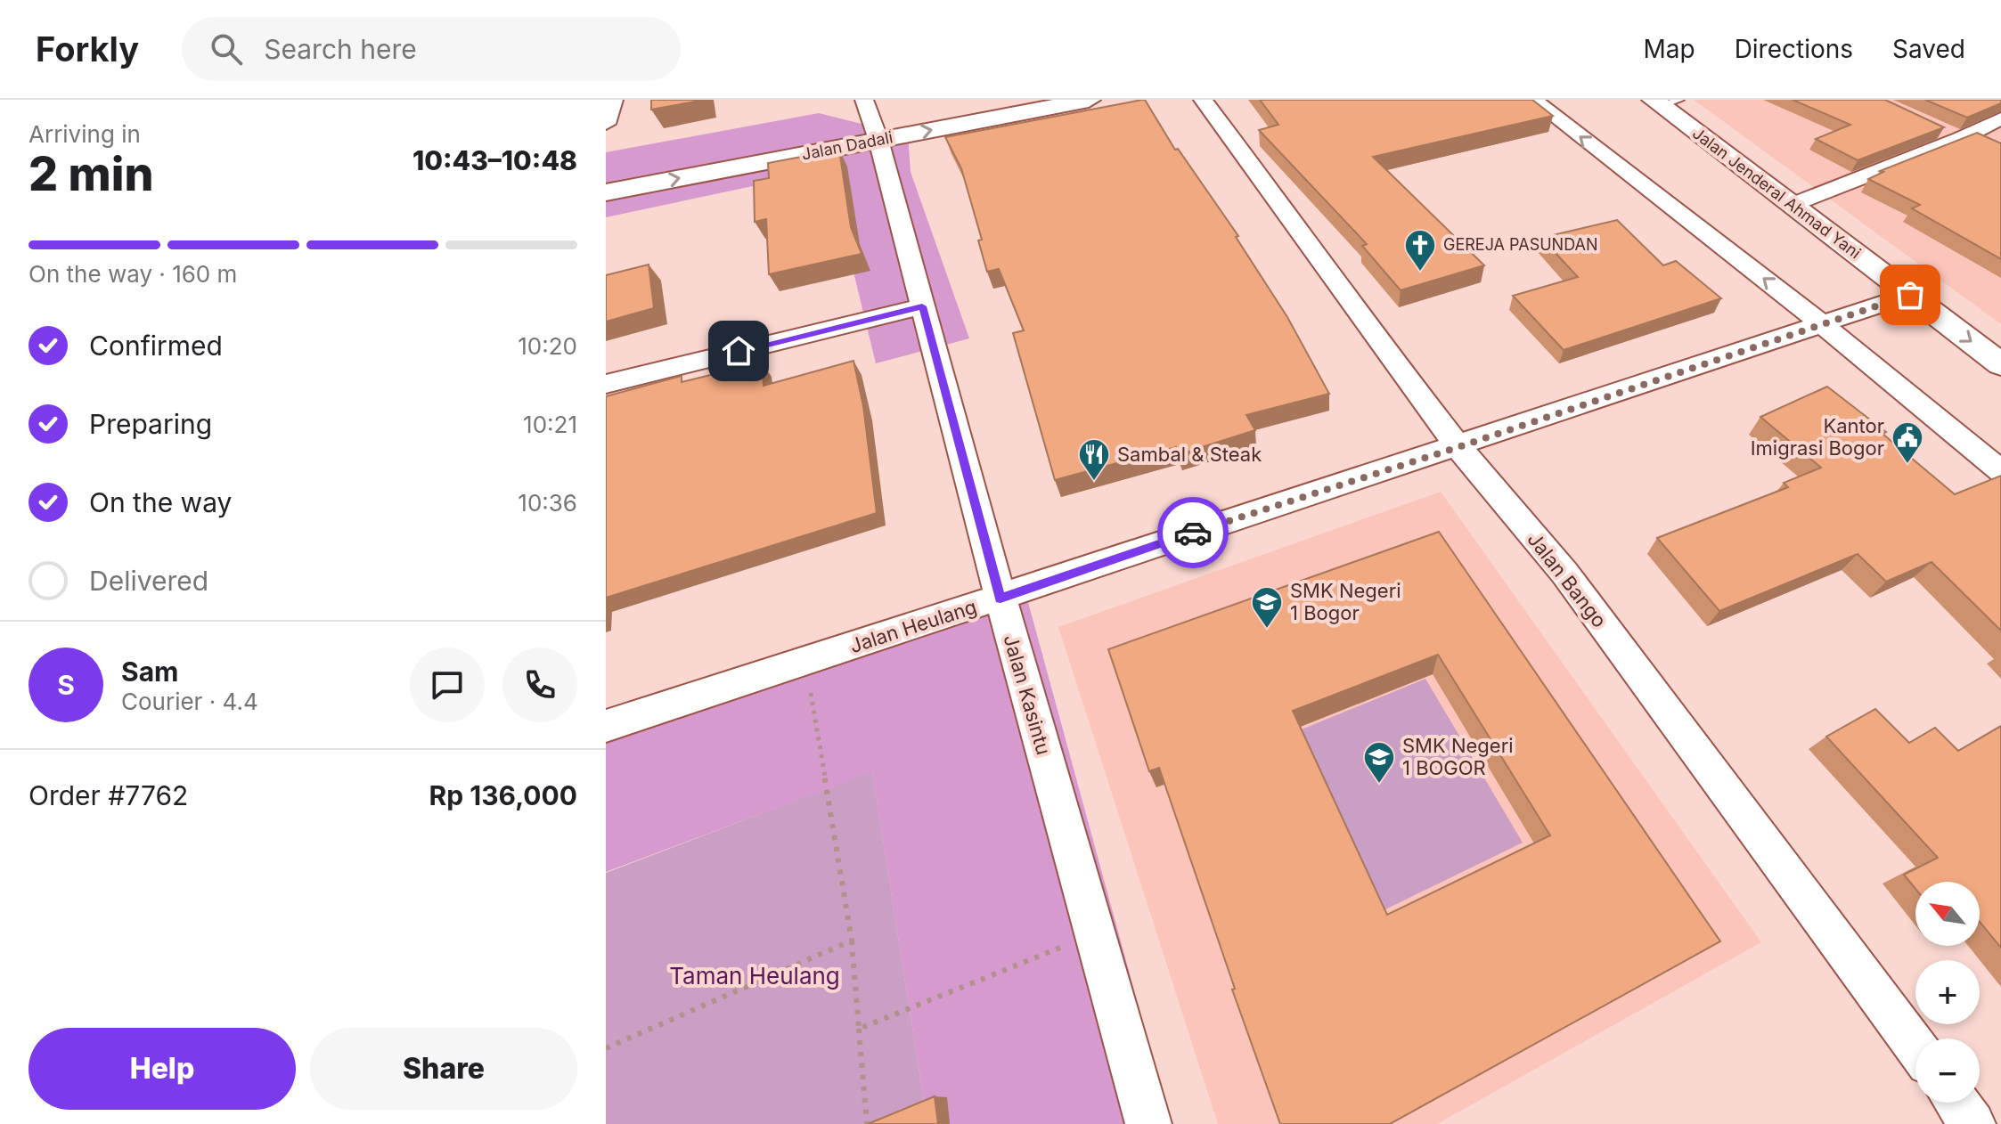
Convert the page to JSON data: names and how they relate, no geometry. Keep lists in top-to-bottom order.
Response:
{
  "streets": {
    "main road": ["Jalan Dadali", "Jalan Jenderal Ahmad Yani"],
    "street": ["Jalan Bango", "Jalan Heulang", "Jalan Kasintu"]
  },
  "crossings": [
    ["Jalan Dadali", "Jalan Kasintu"],
    ["Jalan Jenderal Ahmad Yani", "Jalan Heulang"],
    ["Jalan Bango", "Jalan Heulang"],
    ["Jalan Heulang", "Jalan Kasintu"]
  ],
  "one_way": ["Jalan Dadali"],
  "parks": ["Taman Heulang"],
  "places": {
    "church": ["GEREJA PASUNDAN"],
    "public building": ["Kantor Imigrasi Bogor"],
    "restaurant": ["Sambal & Steak"],
    "school or university": ["SMK Negeri 1 Bogor", "SMK Negeri 1 BOGOR"]
  },
  "north": "top left",
  "page": {
    "header": "Forkly",
    "search": "Search here",
    "nav": ["Map", "Directions", "Saved"],
    "heading": ["2 min", "Arriving in", "10:43–10:48"],
    "panel": [
      "Sam",
      "Courier · 4.4",
      "Order #7762",
      "Rp 136,000"
    ],
    "bar": "On the way · 160 m",
    "list": [
      ["Confirmed", "10:20"],
      ["Preparing", "10:21"],
      ["On the way", "10:36"],
      "Delivered"
    ],
    "round": "S",
    "map_buttons": ["+", "−"],
    "buttons": ["Help", "Share"]
  }
}
